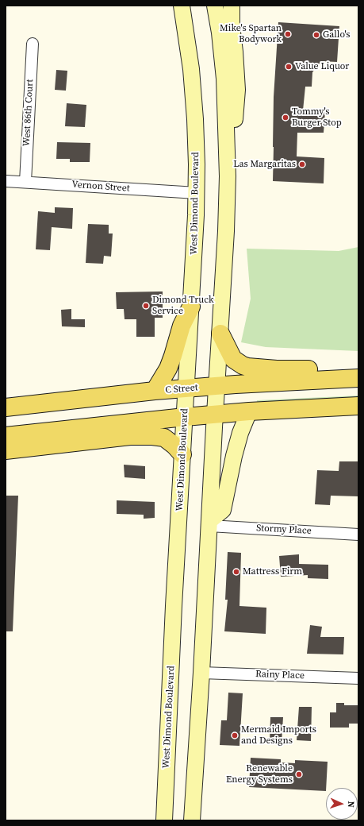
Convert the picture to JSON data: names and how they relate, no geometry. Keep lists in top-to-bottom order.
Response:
{
  "streets": {
    "main road": ["West Dimond Boulevard", "C Street"],
    "street": [
      "West 86th Court",
      "Vernon Street",
      "Stormy Place",
      "Rainy Place"
    ]
  },
  "crossings": [
    ["West 86th Court", "Vernon Street"],
    ["Vernon Street", "West Dimond Boulevard"],
    ["West Dimond Boulevard", "C Street"]
  ],
  "places": [
    "Mike's Spartan Bodywork",
    "Gallo's",
    "Value Liquor",
    "Tommy's Burger Stop",
    "Las Margaritas",
    "Dimond Truck Service",
    "Mattress Firm",
    "Mermaid Imports and Designs",
    "Renewable Energy Systems"
  ],
  "north": "right"
}
